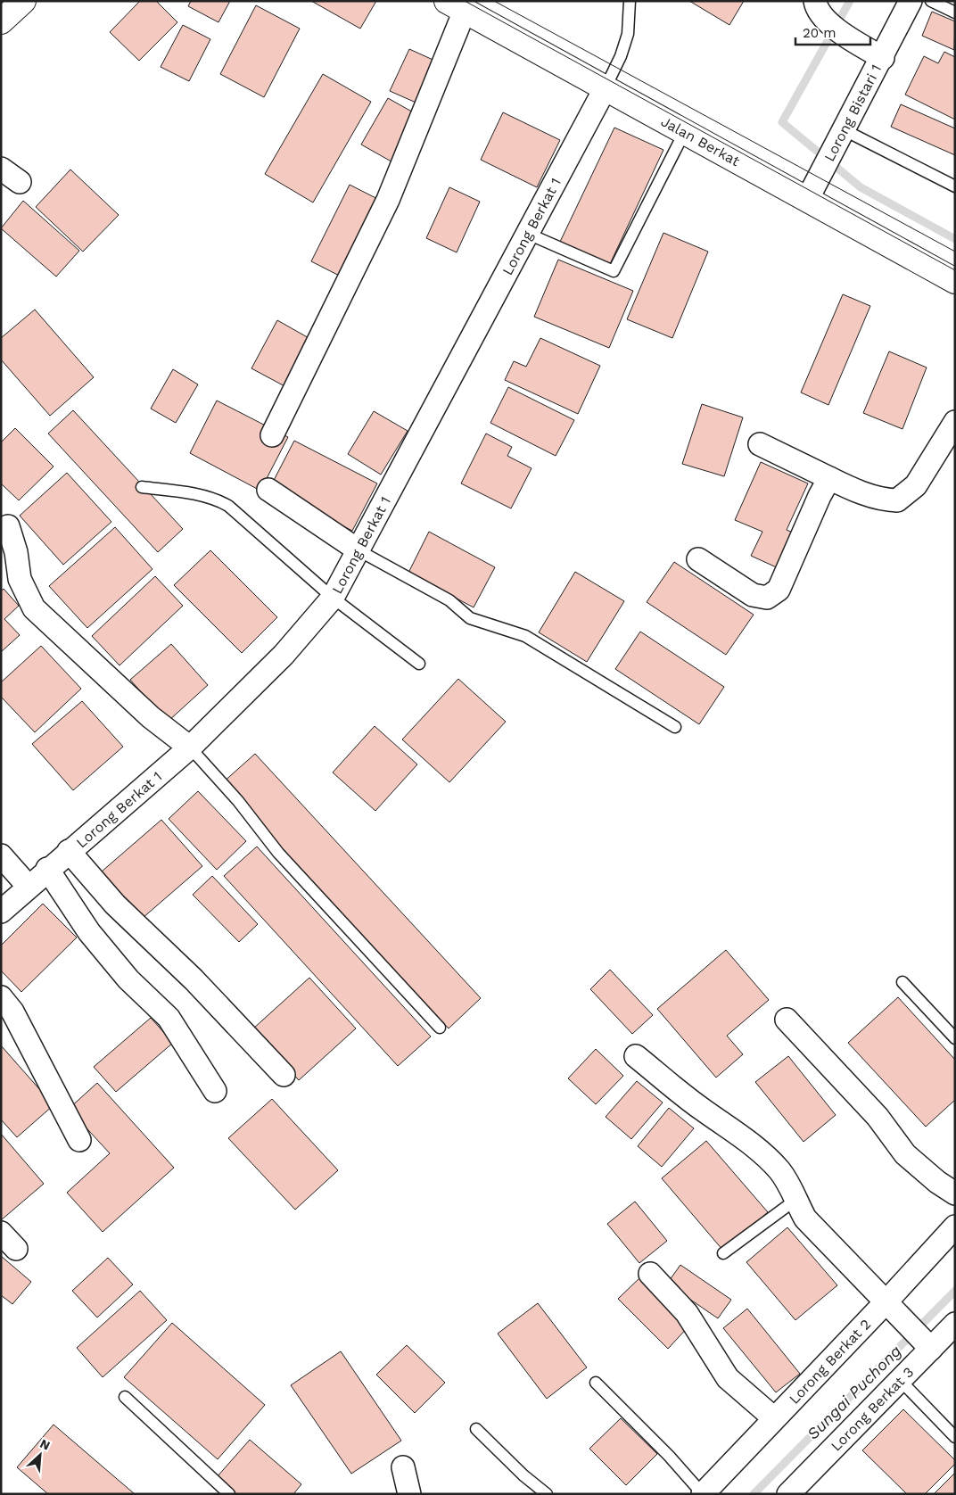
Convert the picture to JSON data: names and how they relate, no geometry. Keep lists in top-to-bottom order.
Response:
{
  "streets": {
    "street": [
      "Lorong Bistari 1",
      "Jalan Berkat",
      "Lorong Berkat 1",
      "Lorong Berkat 2",
      "Lorong Berkat 3"
    ]
  },
  "crossings": [
    ["Lorong Bistari 1", "Jalan Berkat"],
    ["Jalan Berkat", "Lorong Berkat 1"]
  ],
  "water": ["Sungai Puchong"],
  "scale_bar": "20 m",
  "north": "top right"
}
